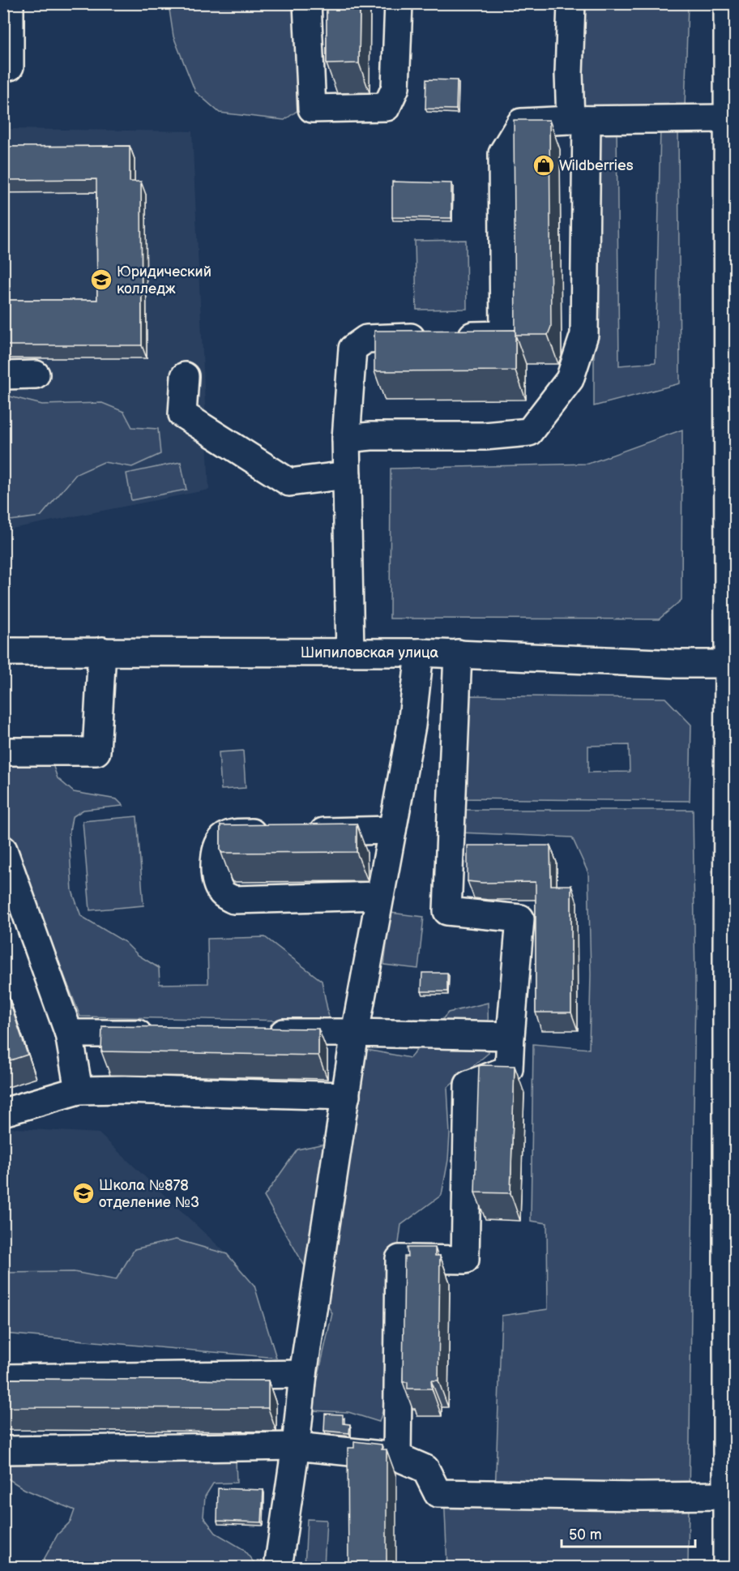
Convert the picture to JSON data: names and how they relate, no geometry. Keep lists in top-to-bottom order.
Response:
{
  "streets": {
    "main road": ["Шипиловская улица"]
  },
  "places": {
    "shop": ["Wildberries"],
    "school or university": ["Юридический колледж", "Школа №878 отделение №3"]
  },
  "scale_bar": "50 m"
}
